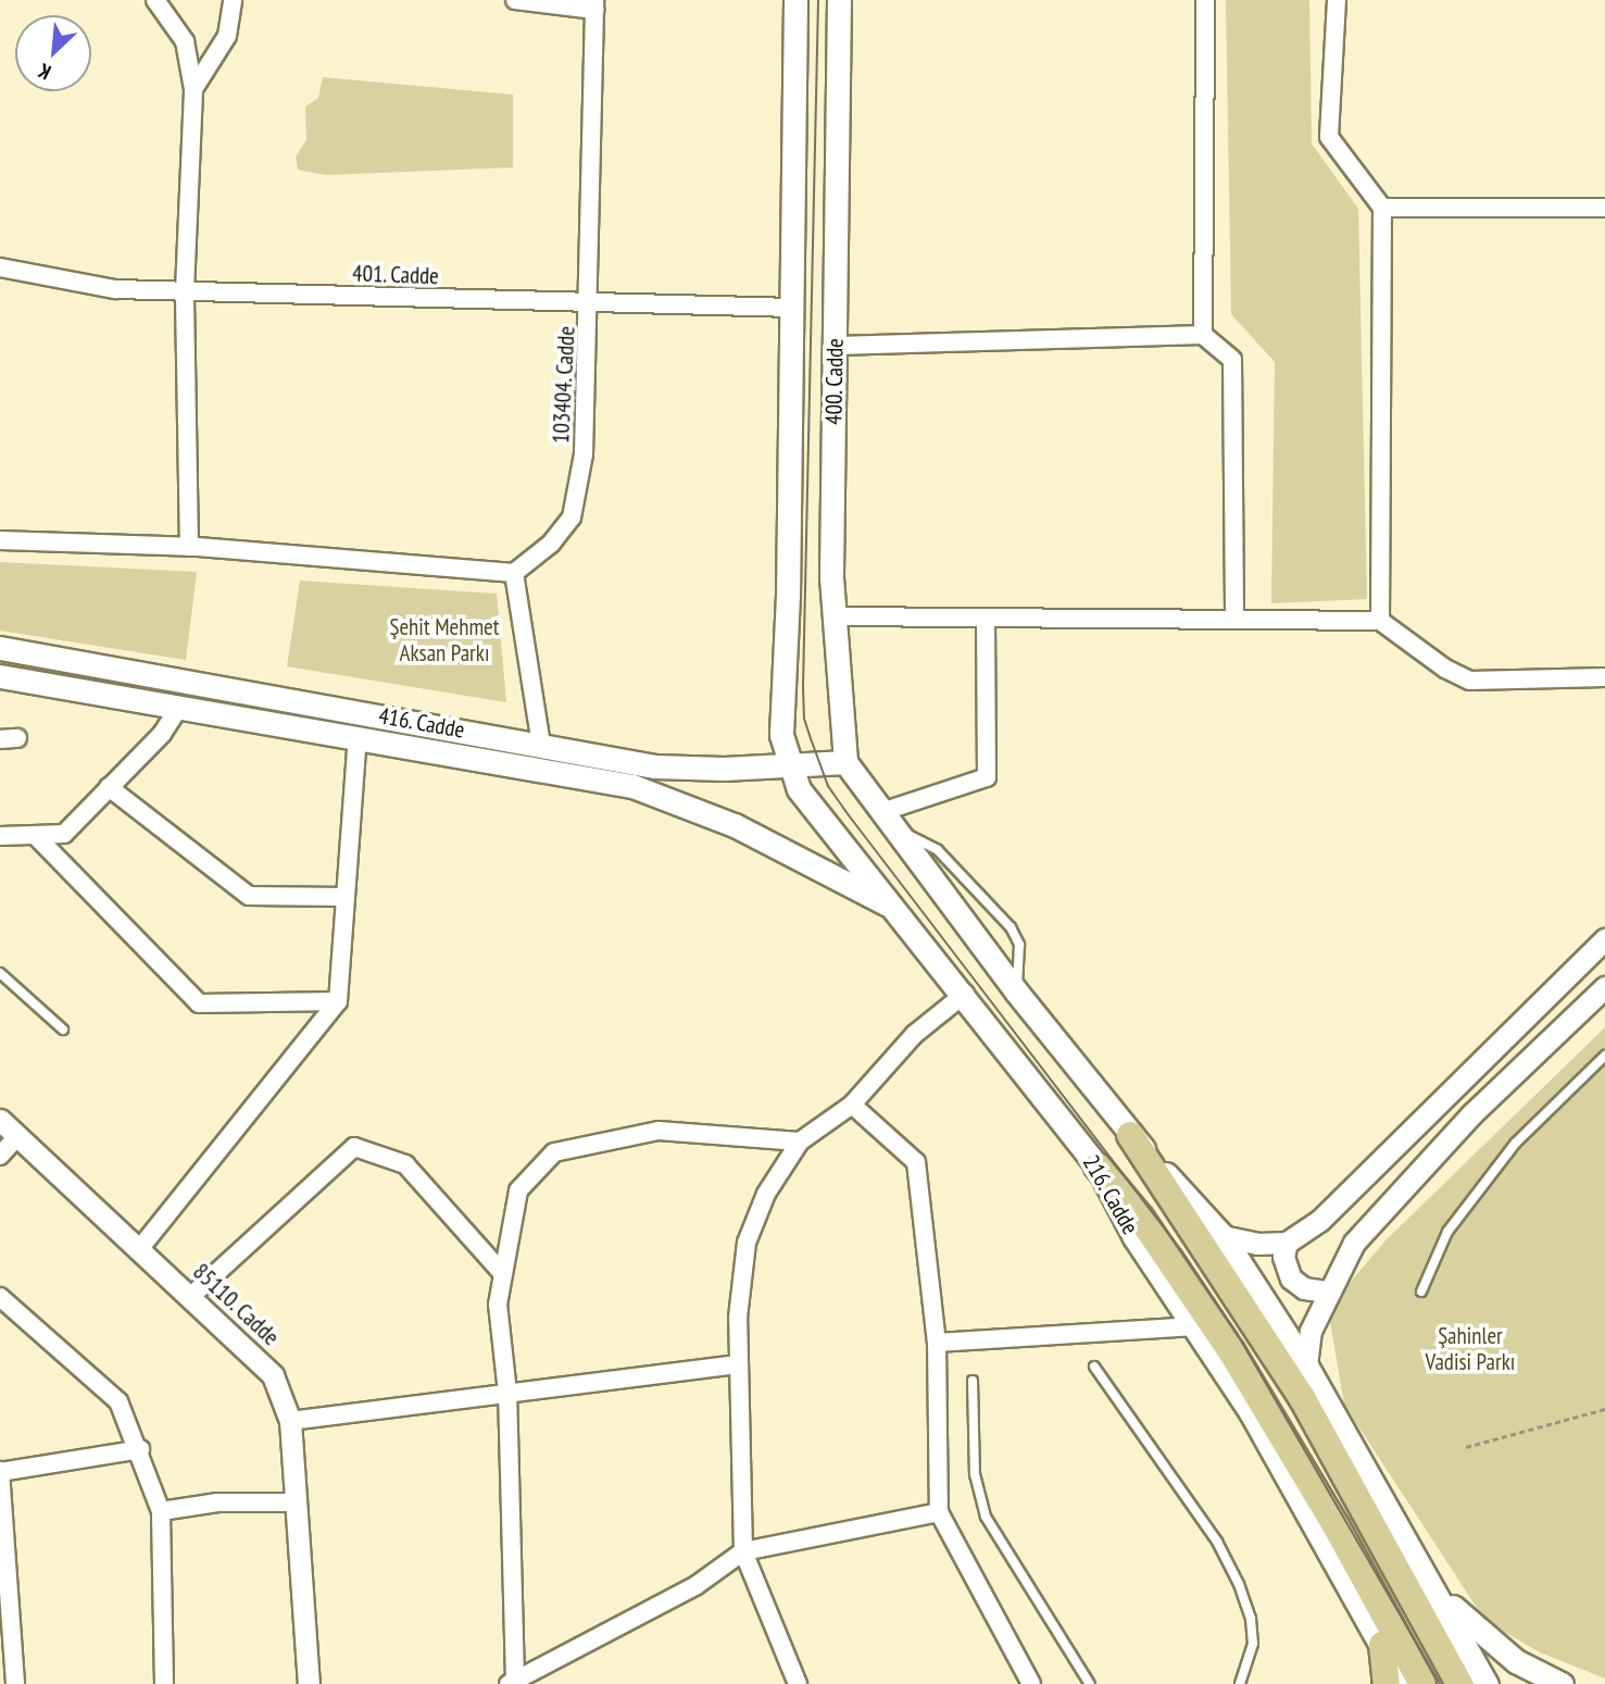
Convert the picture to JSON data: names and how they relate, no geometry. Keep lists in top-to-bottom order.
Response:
{
  "streets": {
    "main road": ["400. Cadde", "416. Cadde", "216. Cadde"],
    "street": ["401. Cadde", "103404. Cadde", "85110. Cadde"]
  },
  "crossings": [
    ["401. Cadde", "400. Cadde"],
    ["401. Cadde", "103404. Cadde"],
    ["400. Cadde", "416. Cadde"],
    ["400. Cadde", "216. Cadde"],
    ["416. Cadde", "216. Cadde"]
  ],
  "parks": ["Şehit Mehmet Aksan Parkı", "Şahinler Vadisi Parkı"],
  "north": "bottom left"
}
